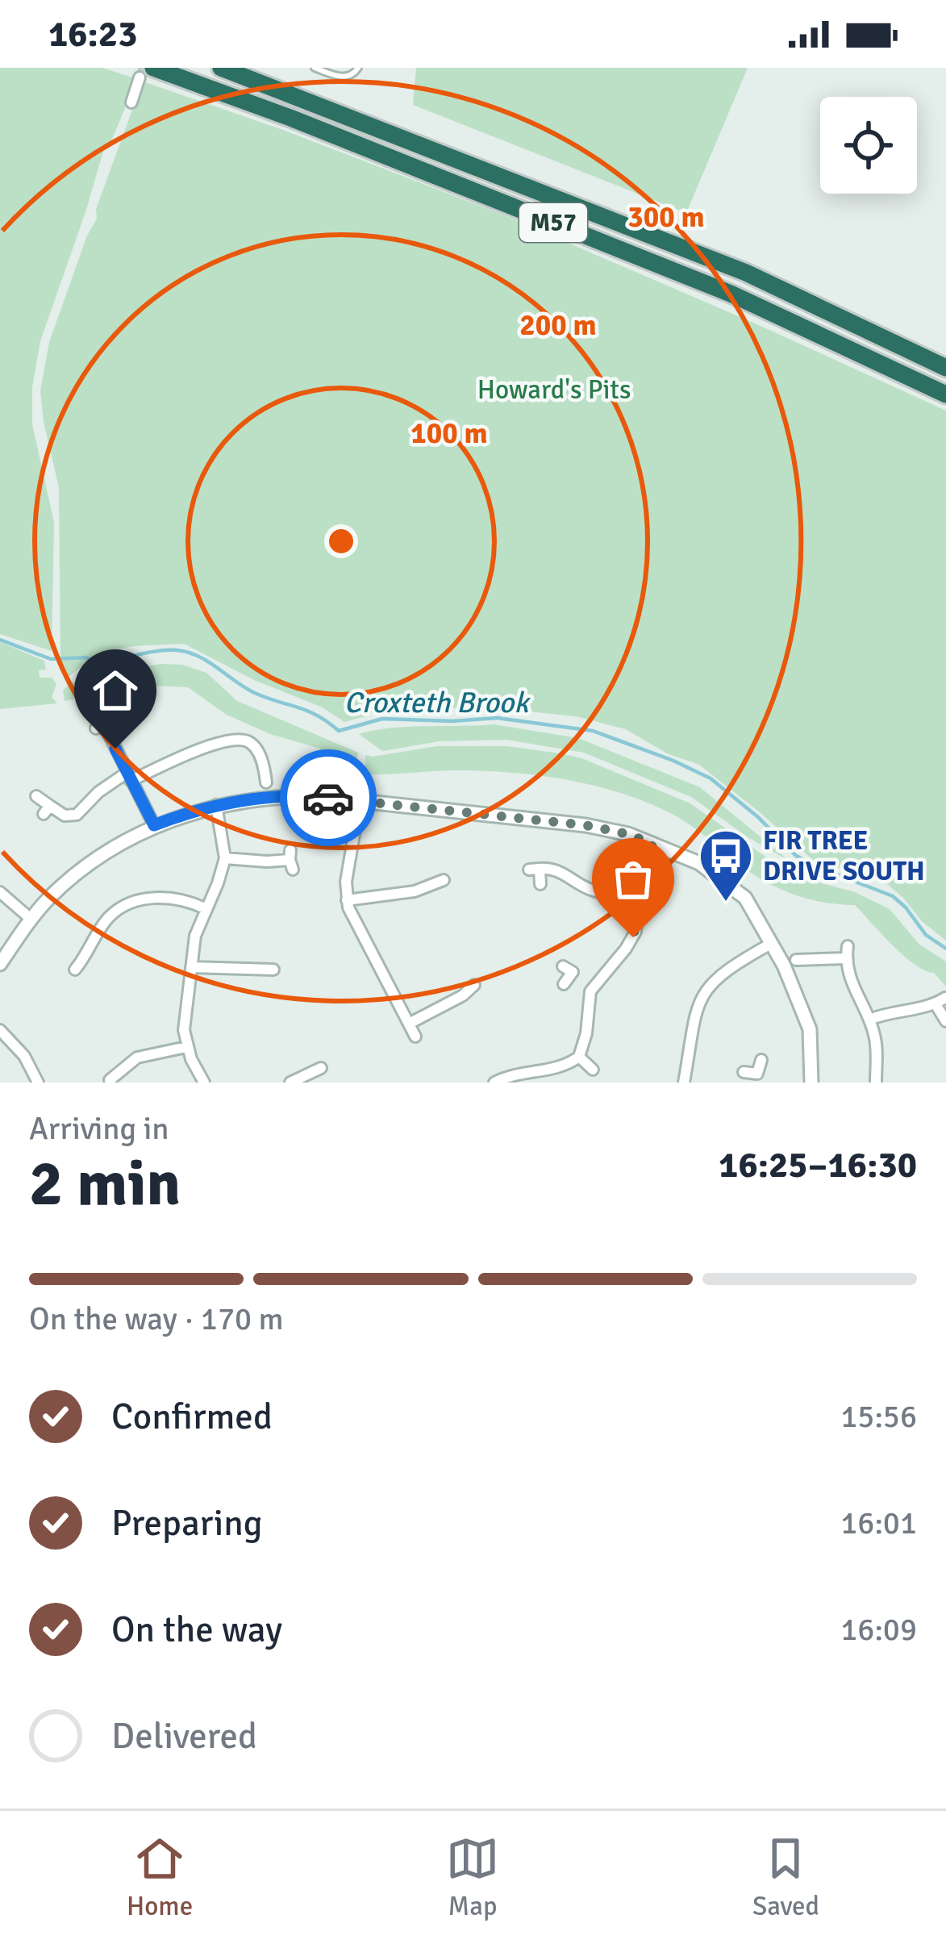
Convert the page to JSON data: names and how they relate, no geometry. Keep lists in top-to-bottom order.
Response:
{
  "streets": {
    "highway": ["M57"]
  },
  "water": ["Croxteth Brook"],
  "parks": ["Howard's Pits"],
  "places": {
    "bus stop": ["FIR TREE DRIVE SOUTH"]
  },
  "page": {
    "status": "16:23",
    "heading": ["2 min", "Arriving in", "16:25–16:30"],
    "bar": "On the way · 170 m",
    "list": [
      ["Confirmed", "15:56"],
      ["Preparing", "16:01"],
      ["On the way", "16:09"],
      "Delivered"
    ],
    "tabs": ["Home", "Map", "Saved"]
  },
  "rings": ["300 m", "200 m", "100 m"]
}
